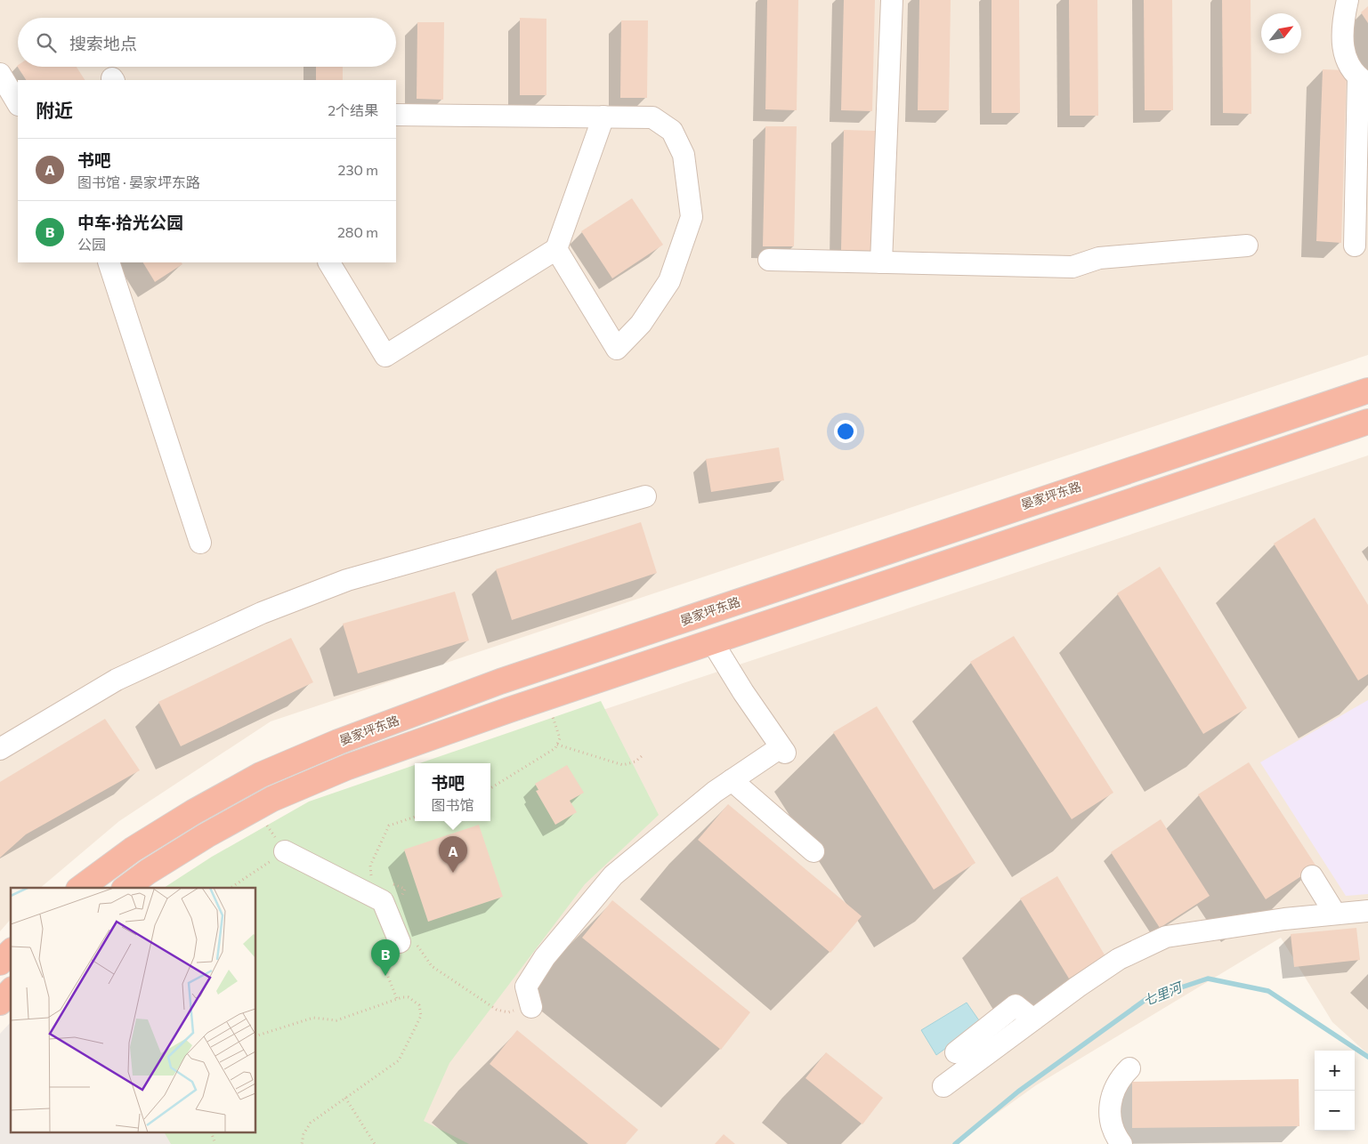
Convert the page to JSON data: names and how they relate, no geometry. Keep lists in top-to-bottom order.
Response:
{
  "streets": {
    "highway": ["晏家坪东路"]
  },
  "water": ["七里河"],
  "north": "top right",
  "page": {
    "search": "搜索地点",
    "heading": ["附近", "2个结果"],
    "list": [
      {
        "mark": "A",
        "name": "书吧",
        "note": "图书馆 · 晏家坪东路",
        "value": "230 m"
      },
      {
        "mark": "B",
        "name": "中车·拾光公园",
        "note": "公园",
        "value": "280 m"
      }
    ],
    "popup": ["书吧", "图书馆"],
    "pins": ["A", "B"],
    "map_buttons": ["+", "−"]
  }
}
